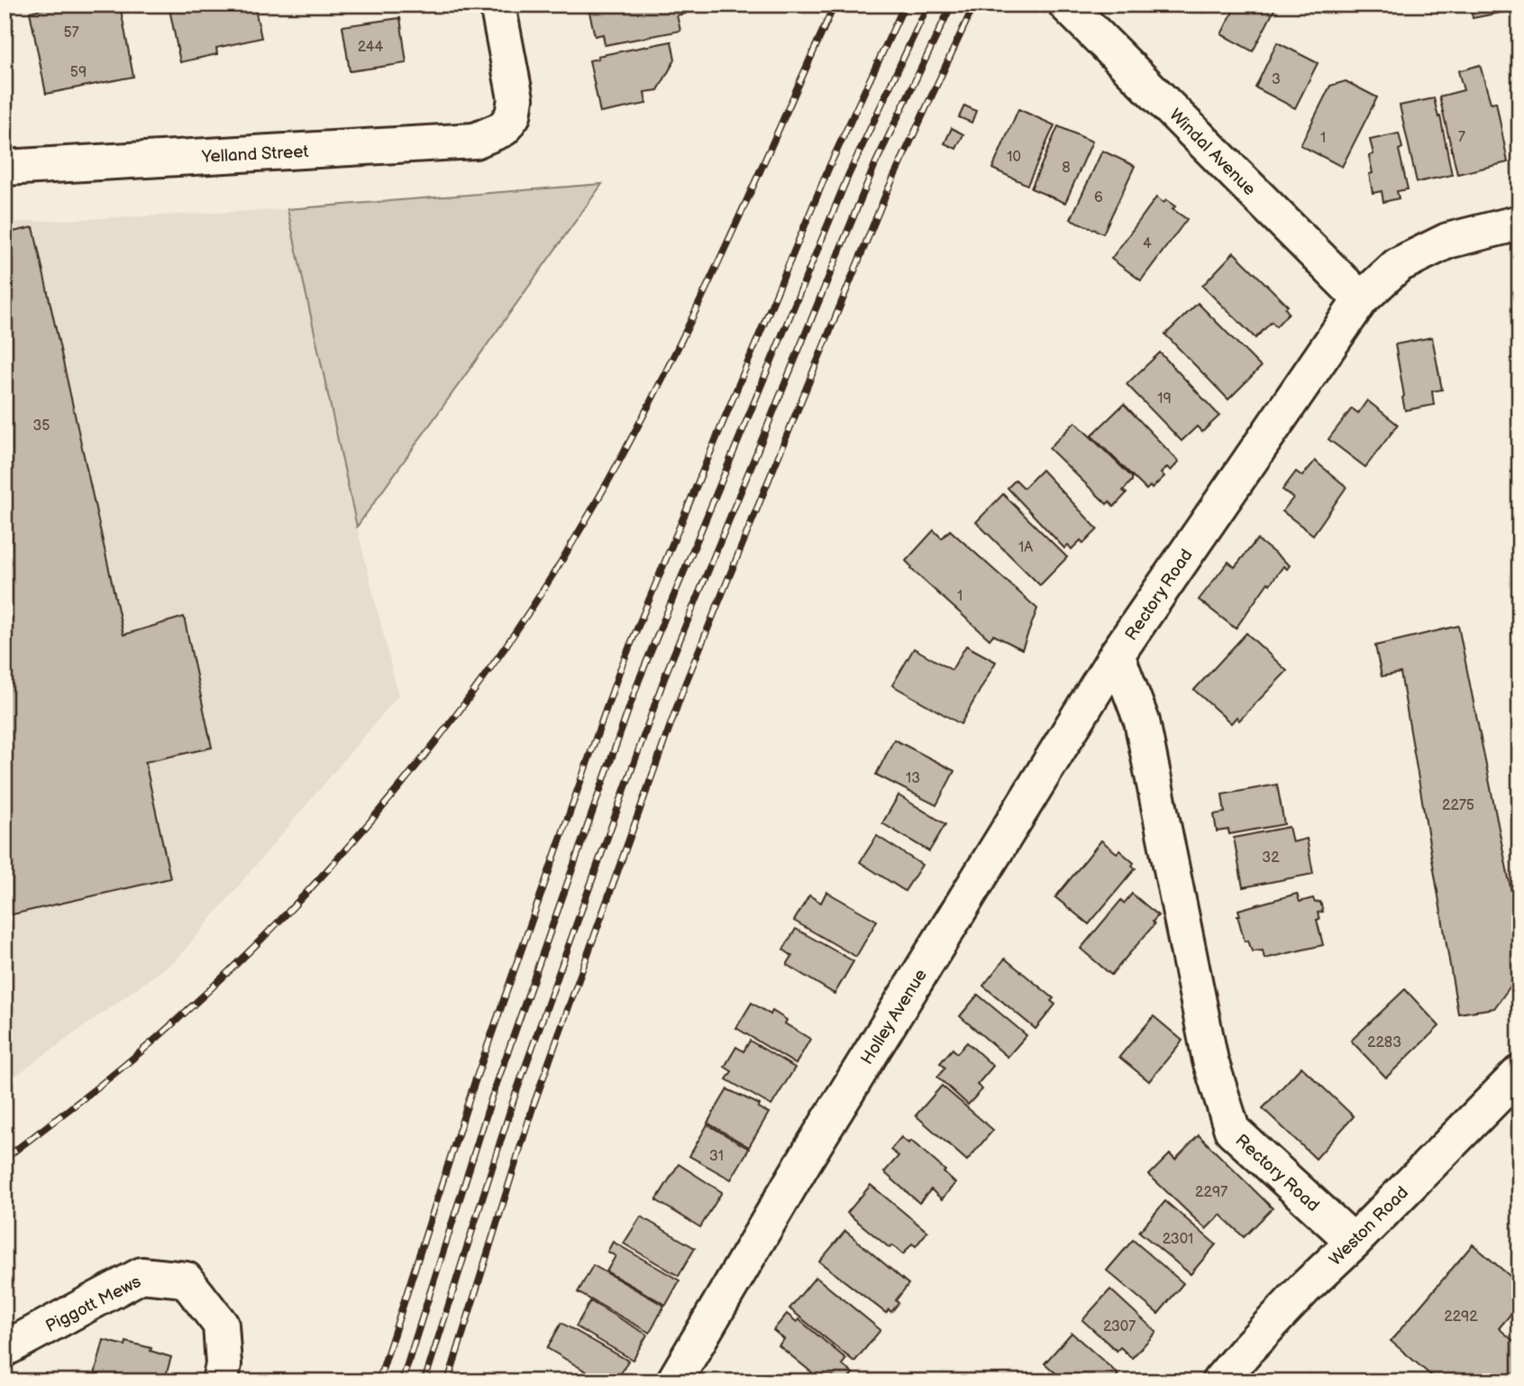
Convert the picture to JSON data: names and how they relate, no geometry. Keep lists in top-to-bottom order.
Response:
{
  "streets": {
    "street": [
      "Windal Avenue",
      "Yelland Street",
      "Rectory Road",
      "Holley Avenue",
      "Weston Road",
      "Piggott Mews"
    ]
  },
  "crossings": [
    ["Windal Avenue", "Rectory Road"],
    ["Rectory Road", "Holley Avenue"],
    ["Rectory Road", "Weston Road"]
  ],
  "house_numbers": [
    "57",
    "244",
    "59",
    "3",
    "7",
    "1",
    "10",
    "8",
    "6",
    "4",
    "19",
    "35",
    "1A",
    "1",
    "13",
    "2275",
    "32",
    "2283",
    "31",
    "2297",
    "2301",
    "2292",
    "2307"
  ]
}
